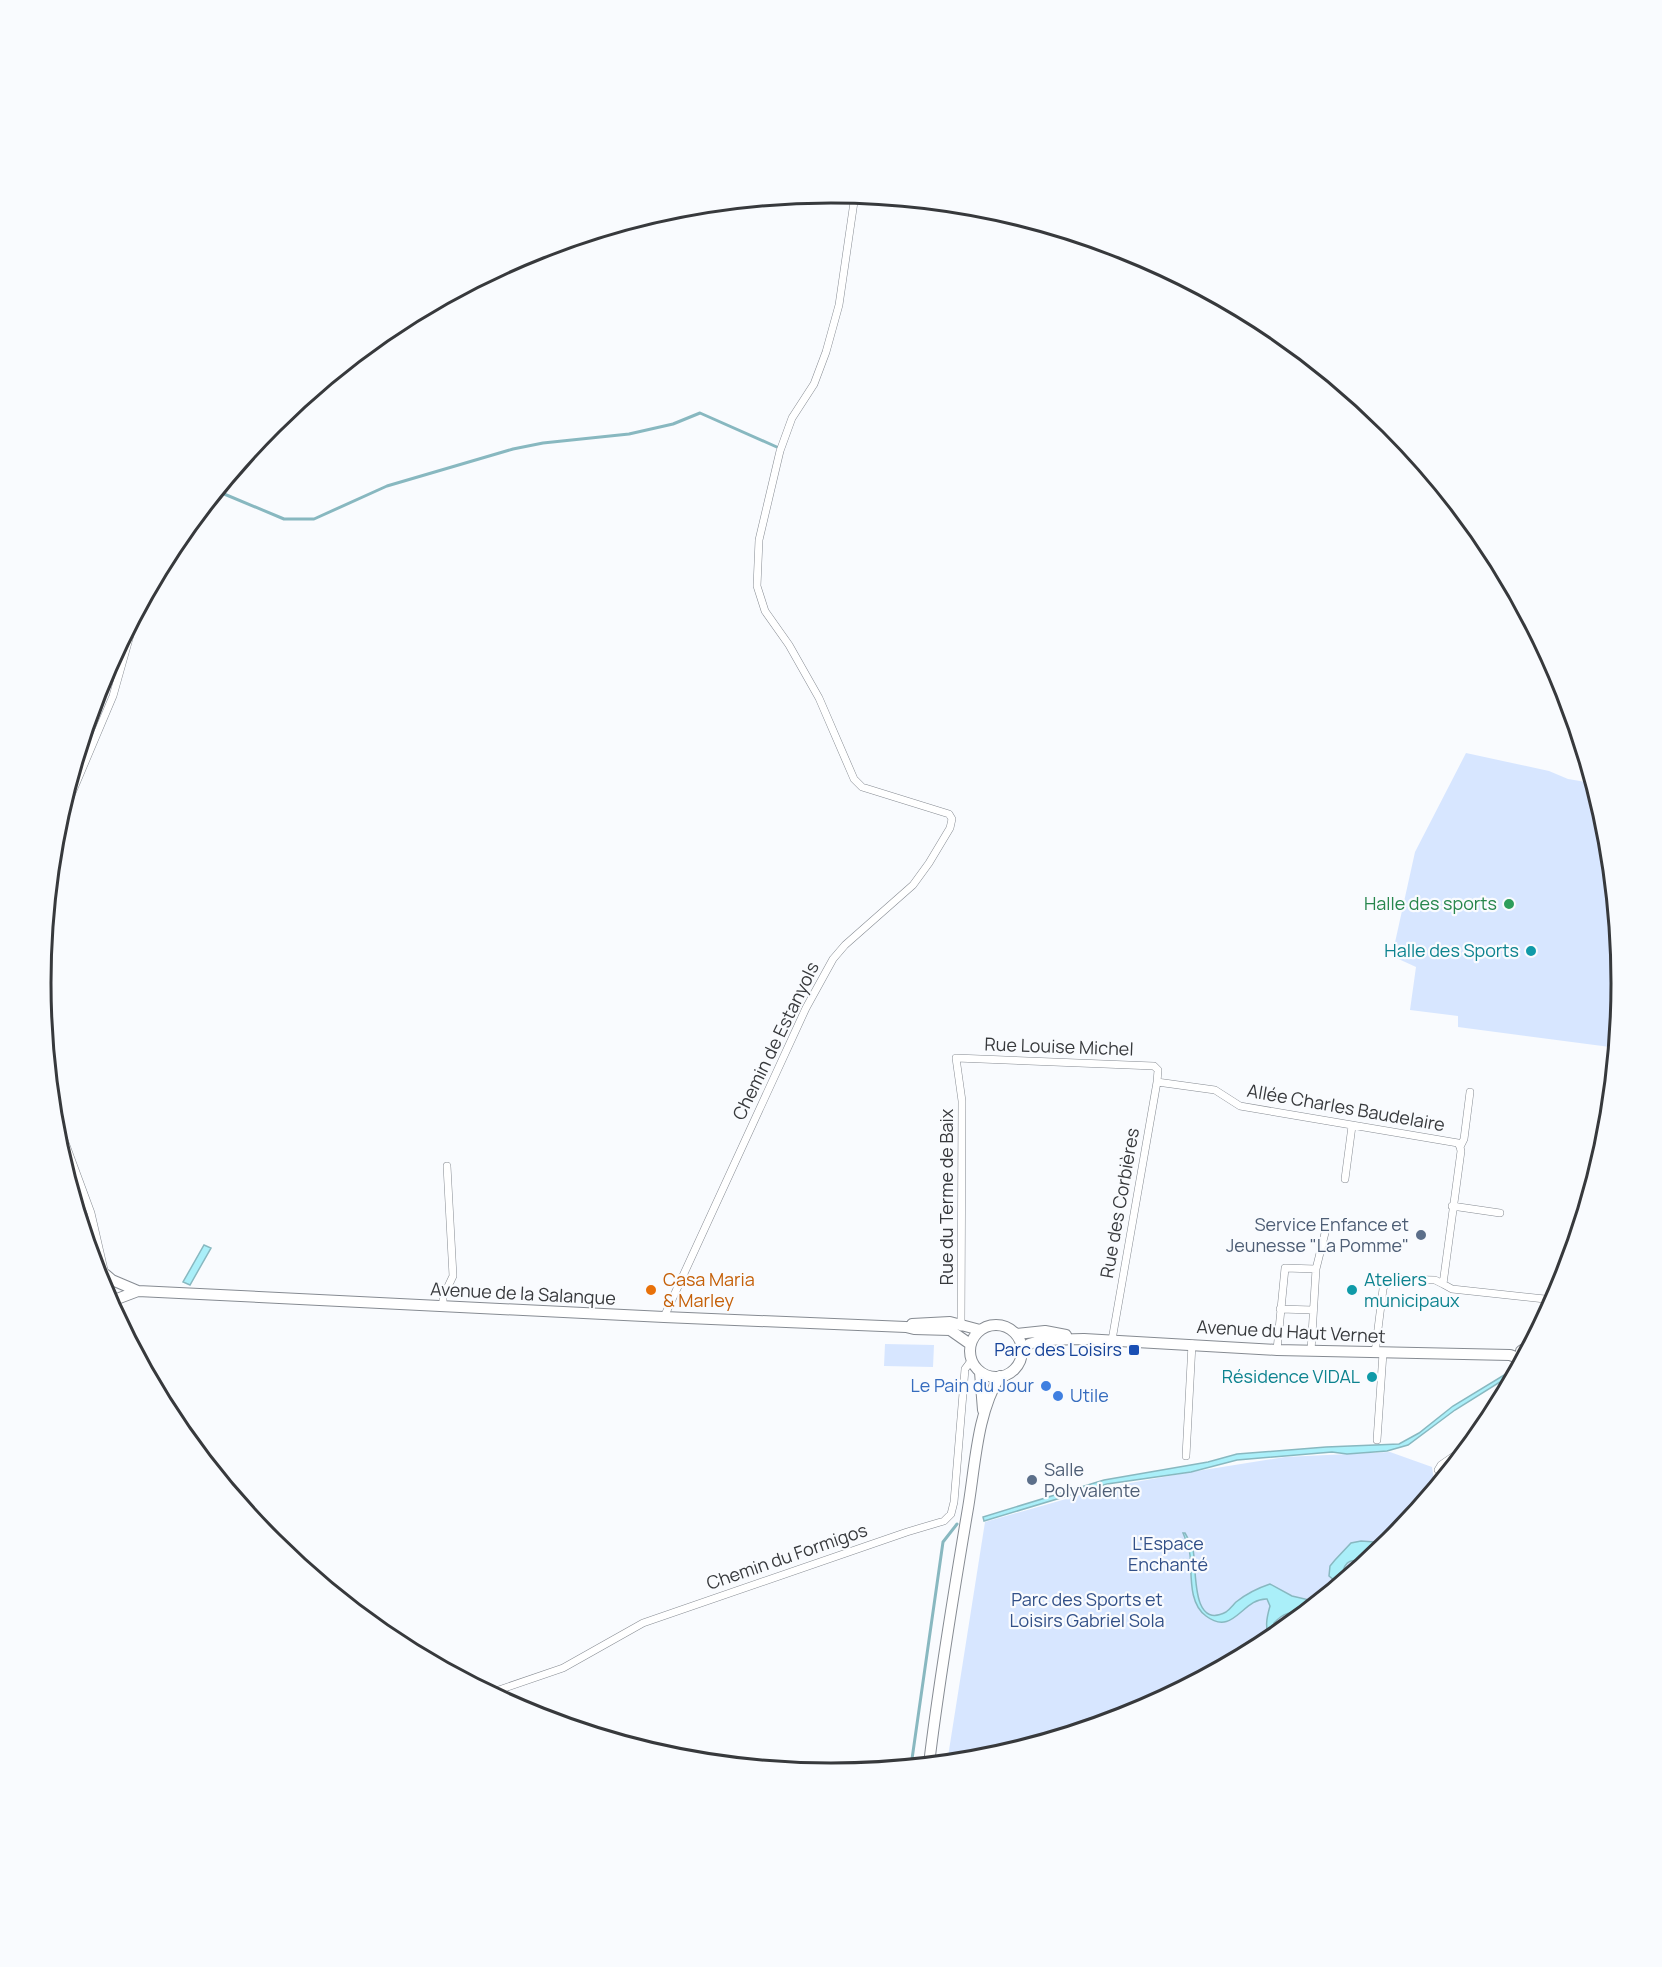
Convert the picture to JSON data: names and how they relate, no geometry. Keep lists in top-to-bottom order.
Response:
{
  "streets": {
    "main road": ["Avenue de la Salanque", "Avenue du Haut Vernet"],
    "street": [
      "Chemin de Estanyols",
      "Rue Louise Michel",
      "Allée Charles Baudelaire",
      "Rue du Terme de Baix",
      "Rue des Corbières",
      "Chemin du Formigos"
    ]
  },
  "crossings": [
    ["Chemin de Estanyols", "Avenue de la Salanque"],
    ["Rue Louise Michel", "Rue du Terme de Baix"],
    ["Rue Louise Michel", "Rue des Corbières"],
    ["Allée Charles Baudelaire", "Rue des Corbières"],
    ["Rue des Corbières", "Avenue du Haut Vernet"],
    ["Avenue du Haut Vernet", "Chemin du Formigos"]
  ],
  "parks": ["L'Espace Enchanté", "Parc des Sports et Loisirs Gabriel Sola"],
  "places": {
    "other": [
      "Halle des sports",
      "Halle des Sports",
      "Service Enfance et Jeunesse \"La Pomme\"",
      "Casa Maria & Marley",
      "Ateliers municipaux",
      "Résidence VIDAL",
      "Le Pain du Jour",
      "Utile",
      "Salle Polyvalente"
    ],
    "transit": ["Parc des Loisirs"]
  }
}
